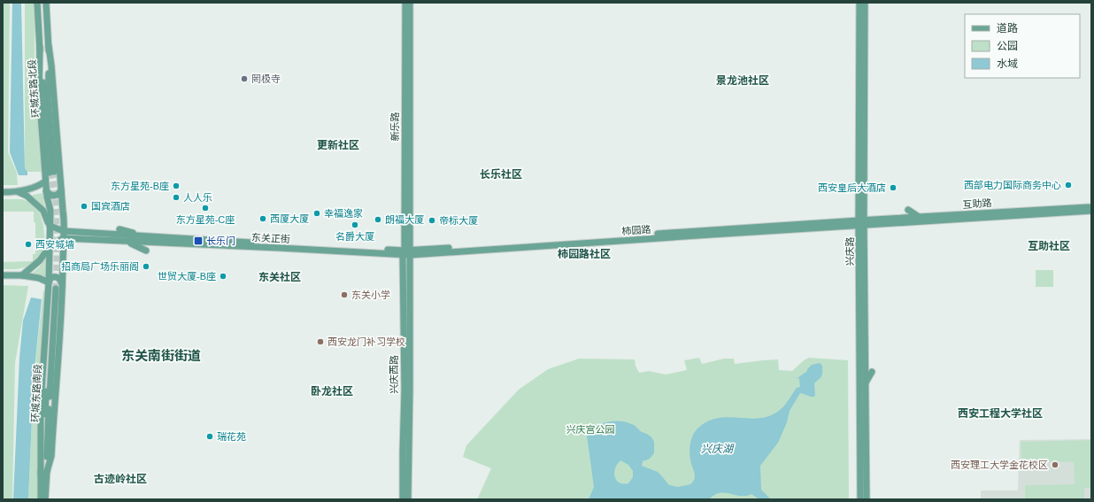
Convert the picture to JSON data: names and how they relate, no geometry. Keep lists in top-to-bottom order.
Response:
{
  "streets": {
    "main road": [
      "环城东路北段",
      "新乐路",
      "互助路",
      "柿园路",
      "东关正街",
      "兴庆路",
      "兴庆西路",
      "环城东路南段"
    ]
  },
  "crossings": [
    ["新乐路", "柿园路"],
    ["新乐路", "东关正街"],
    ["新乐路", "兴庆西路"],
    ["互助路", "柿园路"],
    ["互助路", "兴庆路"],
    ["柿园路", "东关正街"],
    ["柿园路", "兴庆路"],
    ["柿园路", "兴庆西路"],
    ["东关正街", "兴庆西路"]
  ],
  "districts": [
    "景龙池社区",
    "更新社区",
    "长乐社区",
    "互助社区",
    "柿园路社区",
    "东关社区",
    "东关南街街道",
    "卧龙社区",
    "西安工程大学社区",
    "古迹岭社区"
  ],
  "water": ["兴庆湖"],
  "parks": ["兴庆宫公园"],
  "places": {
    "other": [
      "罔极寺",
      "西部电力国际商务中心",
      "东方星苑-B座",
      "西安皇后大酒店",
      "人人乐",
      "国宾酒店",
      "东方星苑-C座",
      "幸福逸家",
      "西厦大厦",
      "朗福大厦",
      "帝标大厦",
      "名爵大厦",
      "西安城墙",
      "招商局广场乐丽阁",
      "世贸大厦-B座",
      "东关小学",
      "西安龙门补习学校",
      "瑞花苑",
      "西安理工大学金花校区"
    ],
    "transit": ["长乐门"]
  },
  "legend": ["道路", "公园", "水域"]
}
